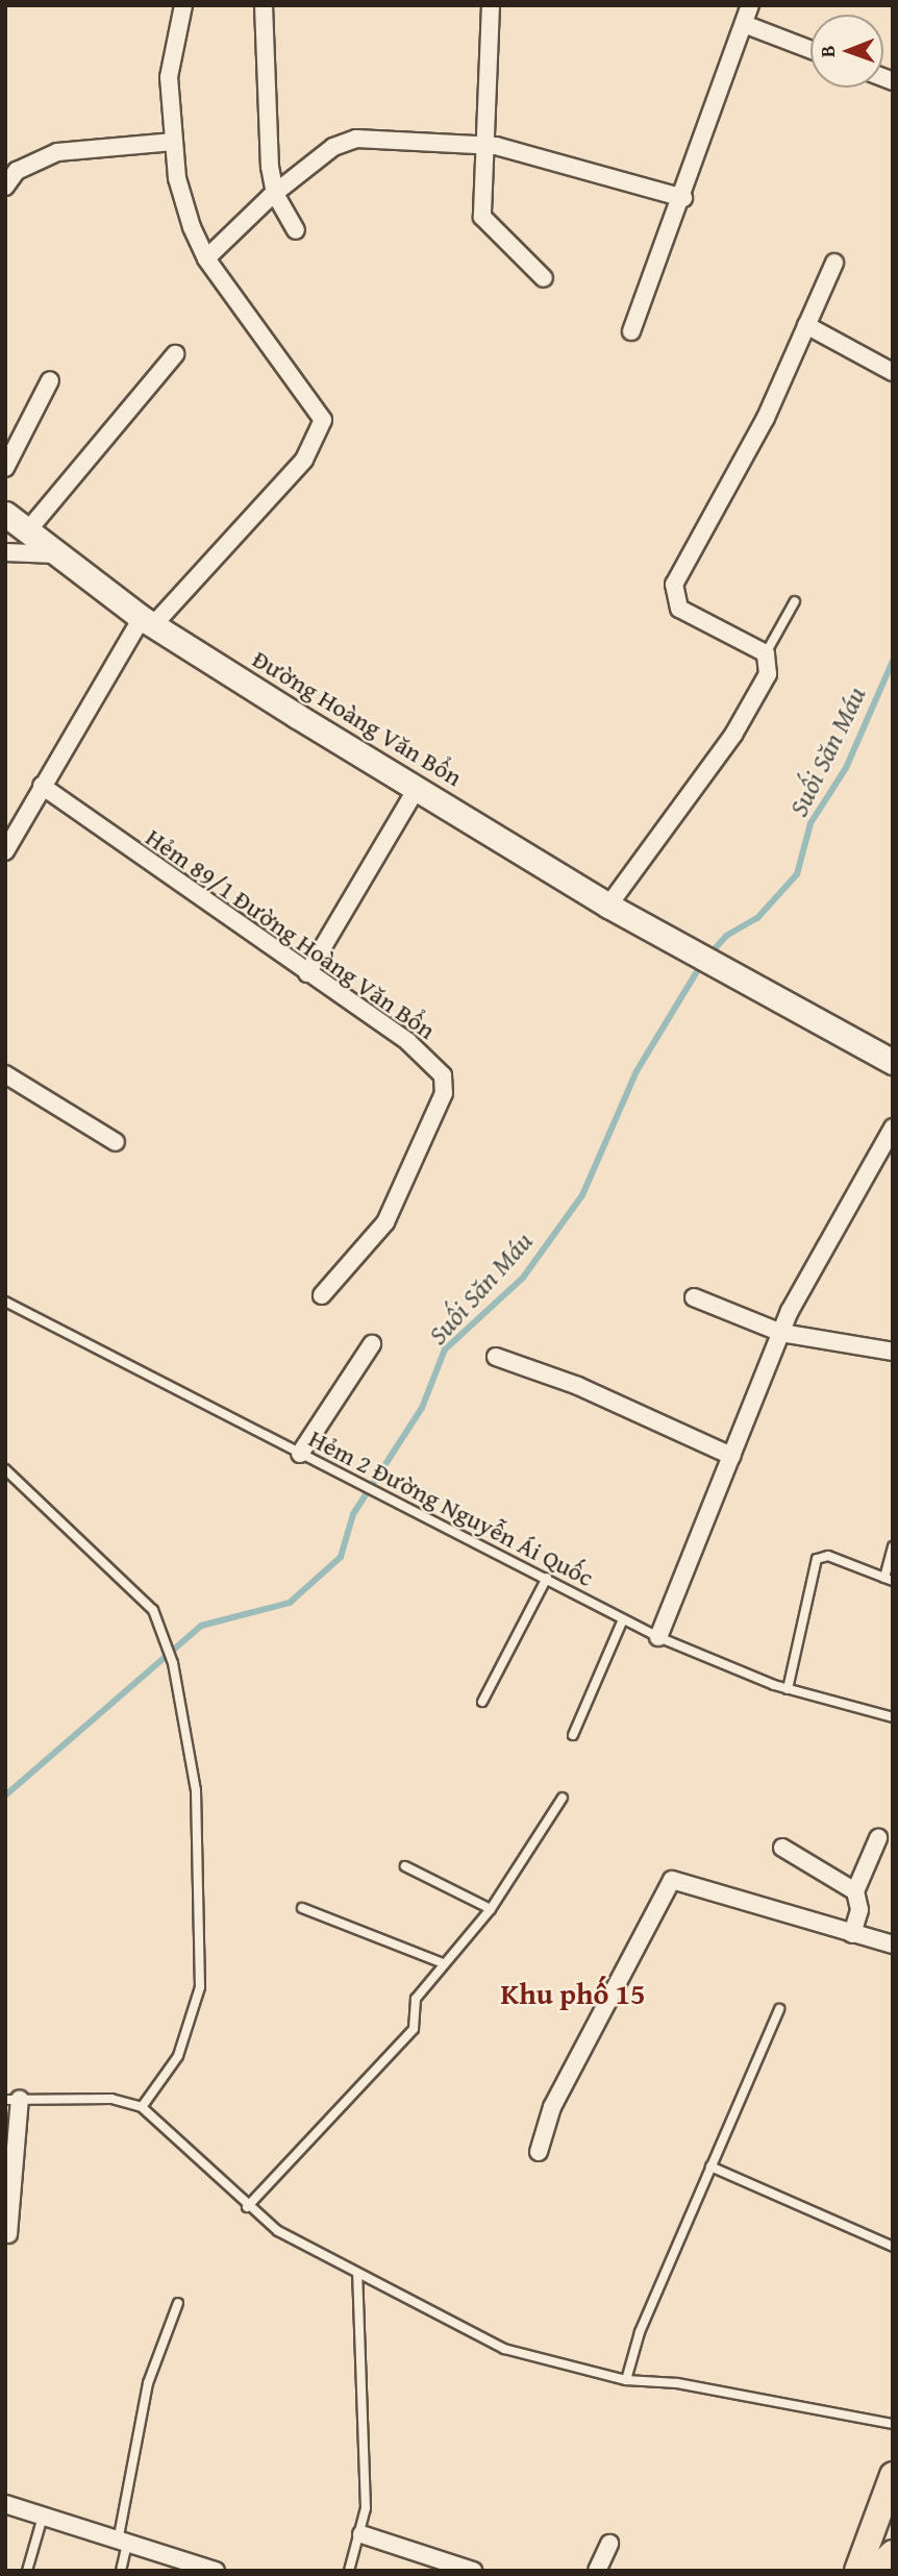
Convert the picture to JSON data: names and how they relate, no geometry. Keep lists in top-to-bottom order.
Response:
{
  "streets": {
    "main road": ["Đường Hoàng Văn Bổn"],
    "street": ["Hẻm 89/1 Đường Hoàng Văn Bổn"],
    "lane": ["Hẻm 2 Đường Nguyễn Ái Quốc"]
  },
  "districts": ["Khu phố 15"],
  "water": ["Suối Săn Máu"],
  "north": "left"
}
